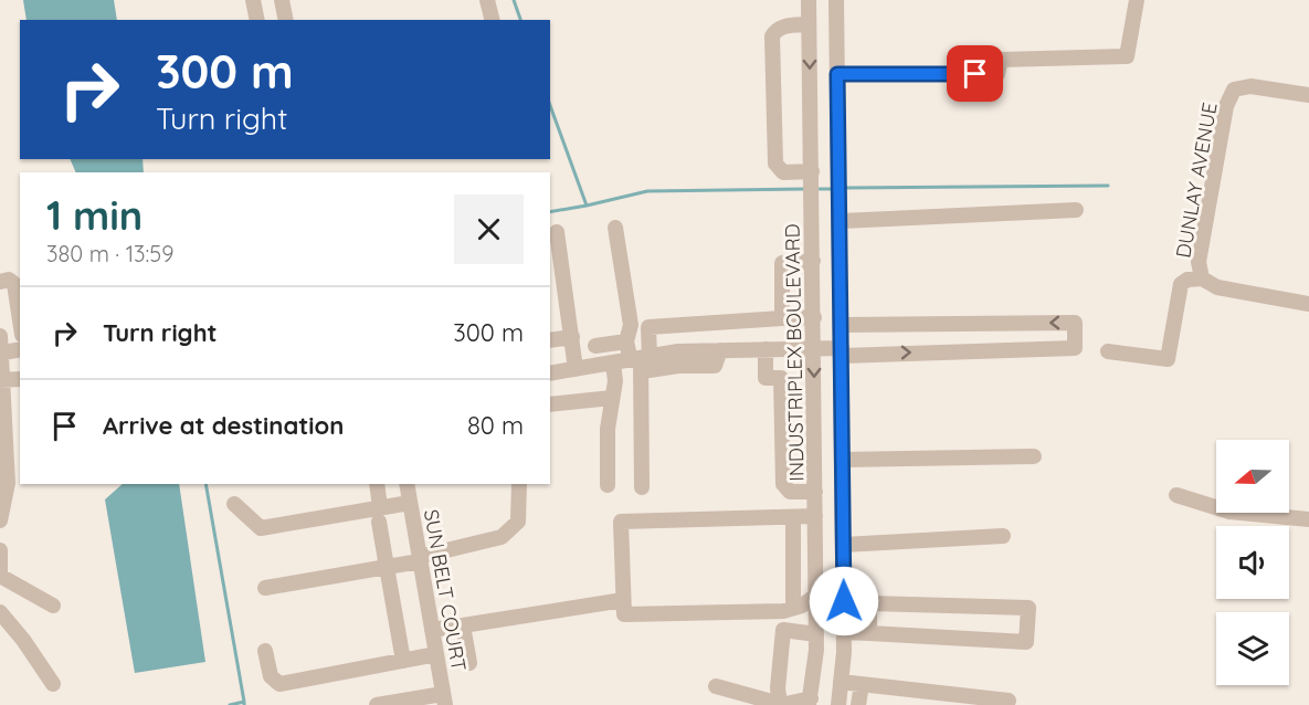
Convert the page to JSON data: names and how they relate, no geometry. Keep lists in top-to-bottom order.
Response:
{
  "streets": {
    "street": ["DUNLAY AVENUE", "INDUSTRIPLEX BOULEVARD", "SUN BELT COURT"]
  },
  "north": "left",
  "page": {
    "turn": ["300 m", "Turn right"],
    "heading": ["1 min", "380 m · 13:59"],
    "list": [
      {
        "name": "Turn right",
        "value": "300 m"
      },
      {
        "name": "Arrive at destination",
        "value": "80 m"
      }
    ]
  }
}
